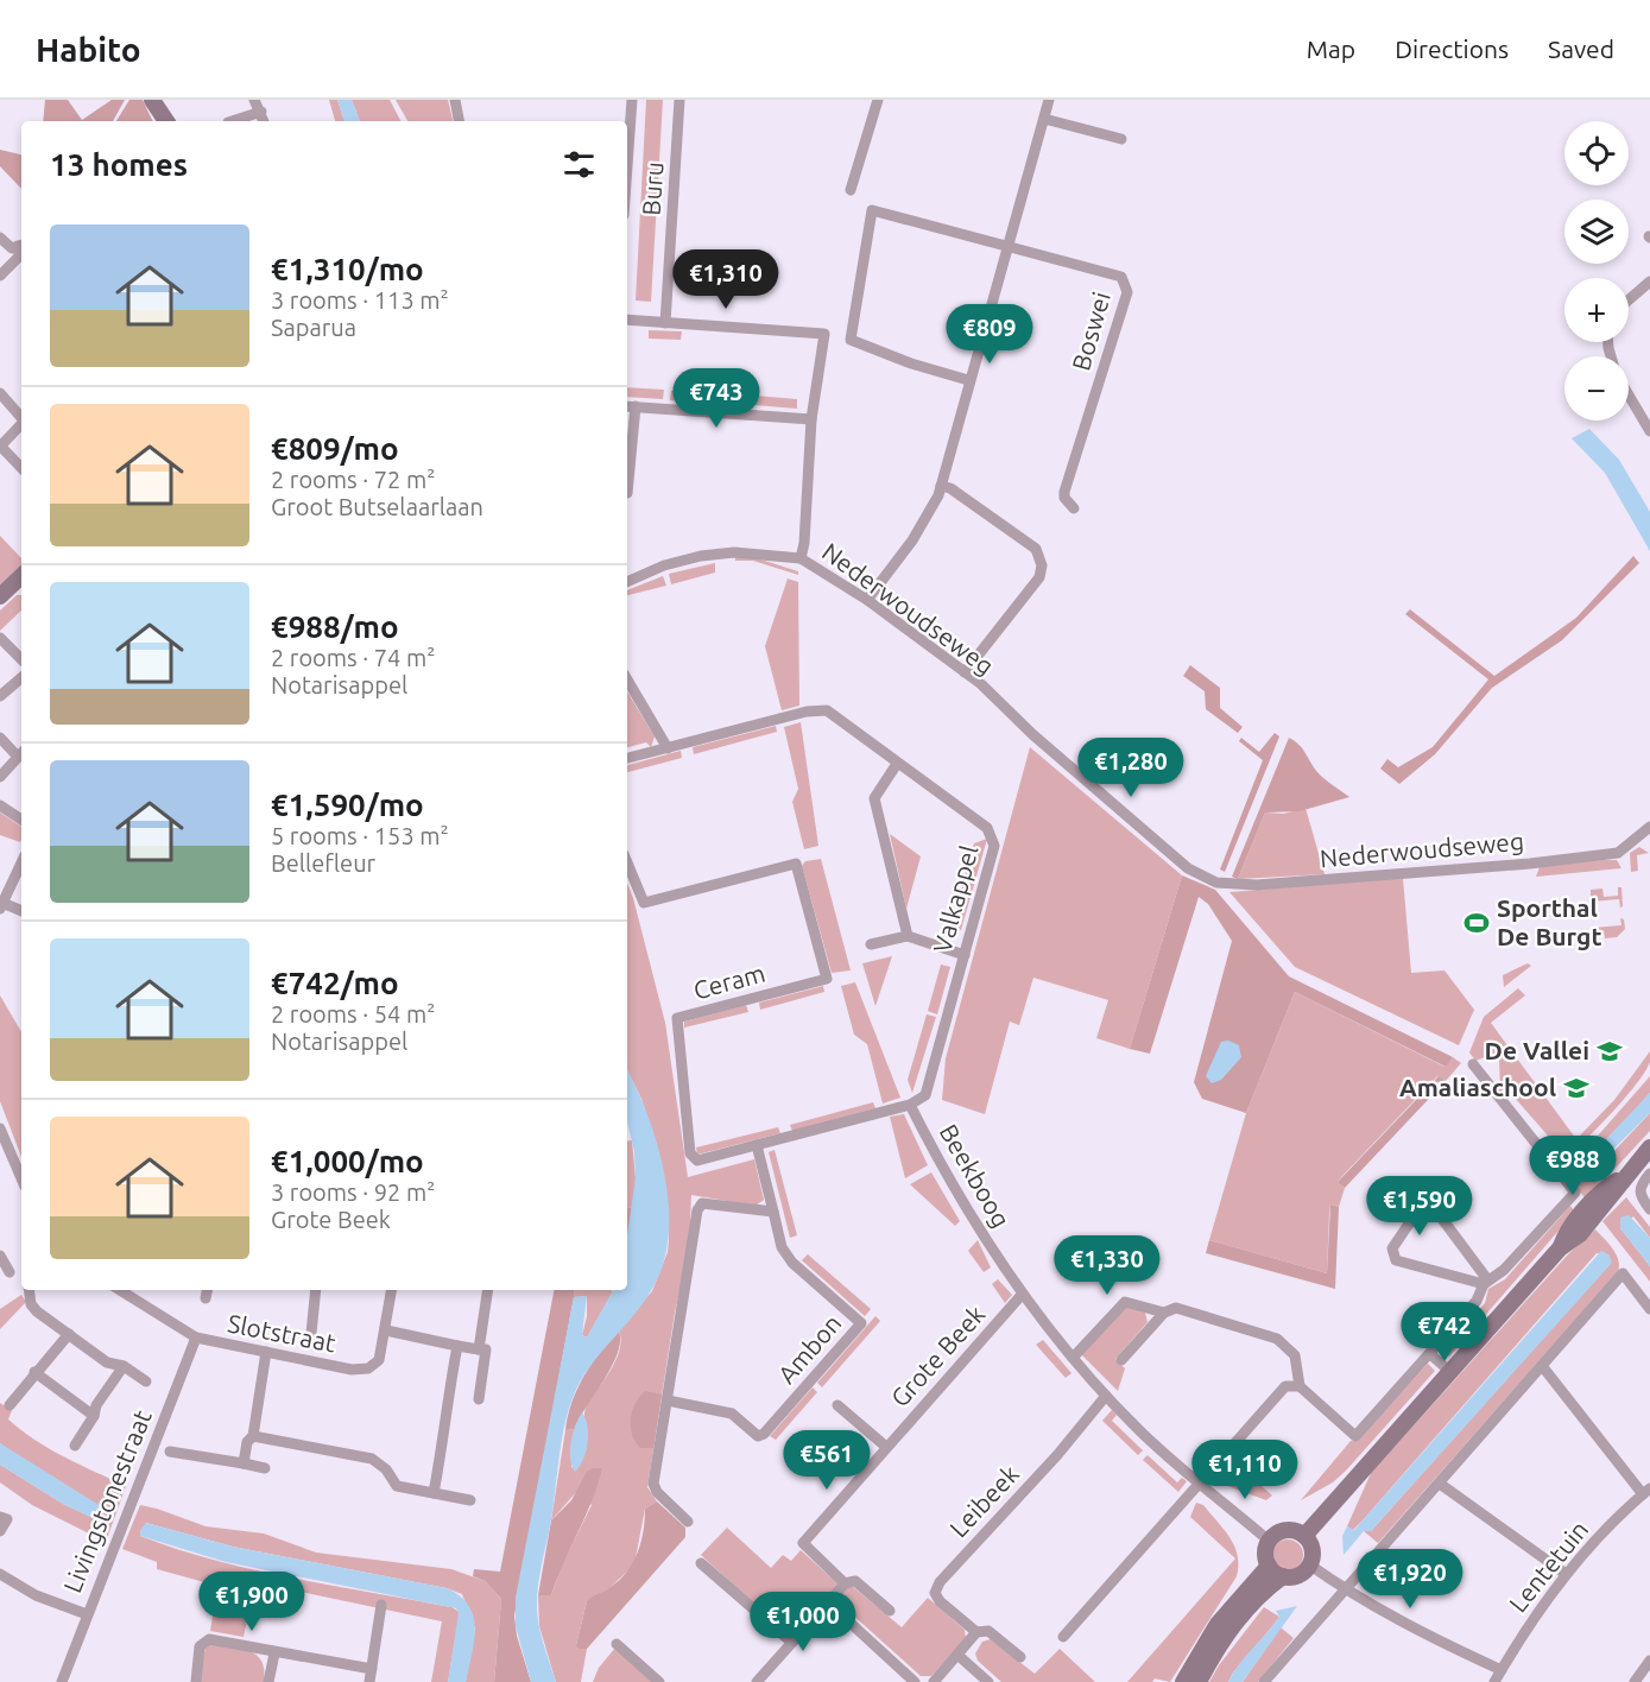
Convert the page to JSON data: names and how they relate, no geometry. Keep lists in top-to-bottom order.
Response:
{
  "streets": {
    "street": [
      "Buru",
      "Boswei",
      "Nederwoudseweg",
      "Valkappel",
      "Ceram",
      "Beekboog",
      "Slotstraat",
      "Ambon",
      "Grote Beek",
      "Livingstonestraat",
      "Leibeek",
      "Lentetuin"
    ]
  },
  "crossings": [
    ["Buru", "Nederwoudseweg"],
    ["Valkappel", "Ceram"],
    ["Valkappel", "Beekboog"],
    ["Ceram", "Beekboog"],
    ["Ceram", "Ambon"],
    ["Beekboog", "Grote Beek"],
    ["Beekboog", "Leibeek"],
    ["Slotstraat", "Livingstonestraat"]
  ],
  "places": {
    "sports": ["Sporthal De Burgt"],
    "school or university": ["De Vallei", "Amaliaschool"]
  },
  "page": {
    "header": "Habito",
    "nav": ["Map", "Directions", "Saved"],
    "map_buttons": ["+", "−"],
    "heading": "13 homes",
    "list": [
      {
        "name": "€1,310/mo",
        "note": "3 rooms · 113 m² · Saparua"
      },
      {
        "name": "€809/mo",
        "note": "2 rooms · 72 m² · Groot Butselaarlaan"
      },
      {
        "name": "€988/mo",
        "note": "2 rooms · 74 m² · Notarisappel"
      },
      {
        "name": "€1,590/mo",
        "note": "5 rooms · 153 m² · Bellefleur"
      },
      {
        "name": "€742/mo",
        "note": "2 rooms · 54 m² · Notarisappel"
      },
      {
        "name": "€1,000/mo",
        "note": "3 rooms · 92 m² · Grote Beek"
      }
    ],
    "price": [
      "€1,310",
      "€809",
      "€743",
      "€1,280",
      "€988",
      "€1,590",
      "€1,330",
      "€742",
      "€561",
      "€1,110",
      "€1,920",
      "€1,900",
      "€1,000"
    ]
  }
}
